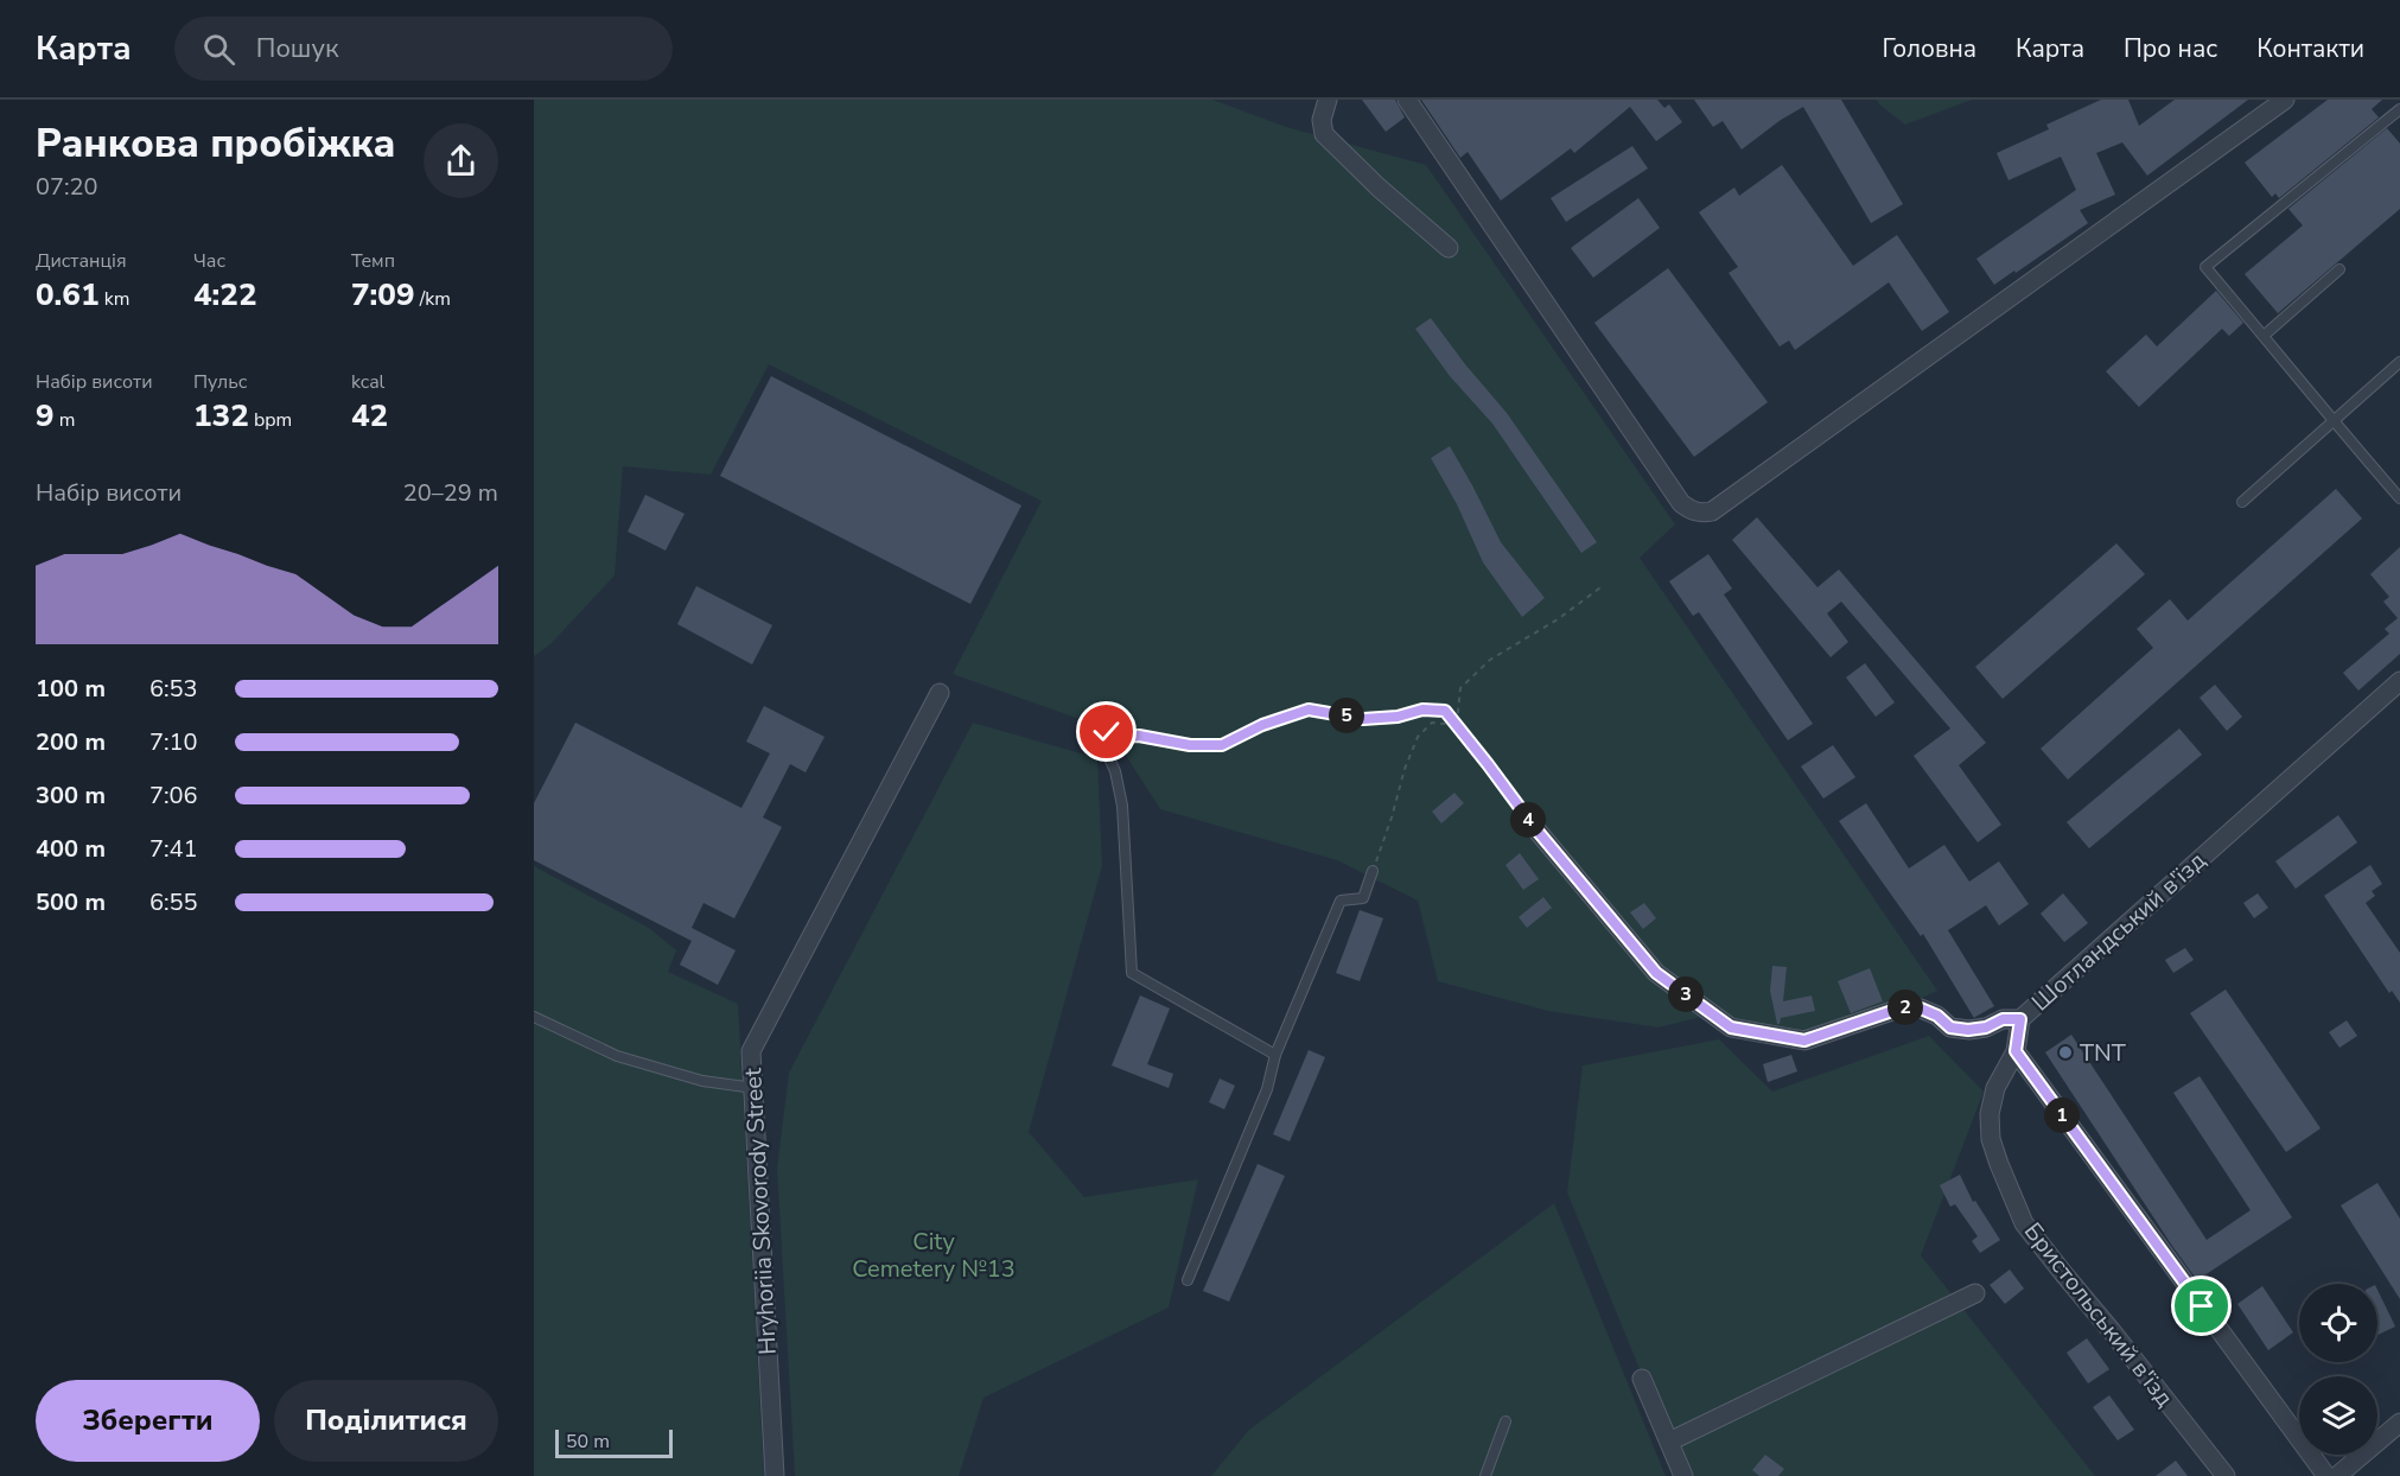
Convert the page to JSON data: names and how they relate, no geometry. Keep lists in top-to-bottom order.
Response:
{
  "streets": {
    "street": ["Шотландський в'їзд", "Hryhoriia Skovorody Street", "Бристольський в'їзд"]
  },
  "crossings": [
    ["Шотландський в'їзд", "Бристольський в'їзд"]
  ],
  "parks": ["City Cemetery №13"],
  "places": ["TNT"],
  "scale_bar": "50 m",
  "page": {
    "header": "Карта",
    "search": "Пошук",
    "nav": [
      "Головна",
      "Карта",
      "Про нас",
      "Контакти"
    ],
    "heading": ["Ранкова пробіжка", "07:20"],
    "stats": [
      ["Дистанція", "0.61 km"],
      ["Час", "4:22"],
      ["Темп", "7:09 /km"],
      ["Набір висоти", "9 m"],
      ["Пульс", "132 bpm"],
      ["kcal", "42"]
    ],
    "chart": ["Набір висоти", "20–29 m"],
    "list": [
      {
        "name": "100 m",
        "note": "6:53"
      },
      {
        "name": "200 m",
        "note": "7:10"
      },
      {
        "name": "300 m",
        "note": "7:06"
      },
      {
        "name": "400 m",
        "note": "7:41"
      },
      {
        "name": "500 m",
        "note": "6:55"
      }
    ],
    "pins": [
      "5",
      "4",
      "3",
      "2",
      "1"
    ],
    "buttons": ["Зберегти", "Поділитися"],
    "scale": "50 m"
  }
}
